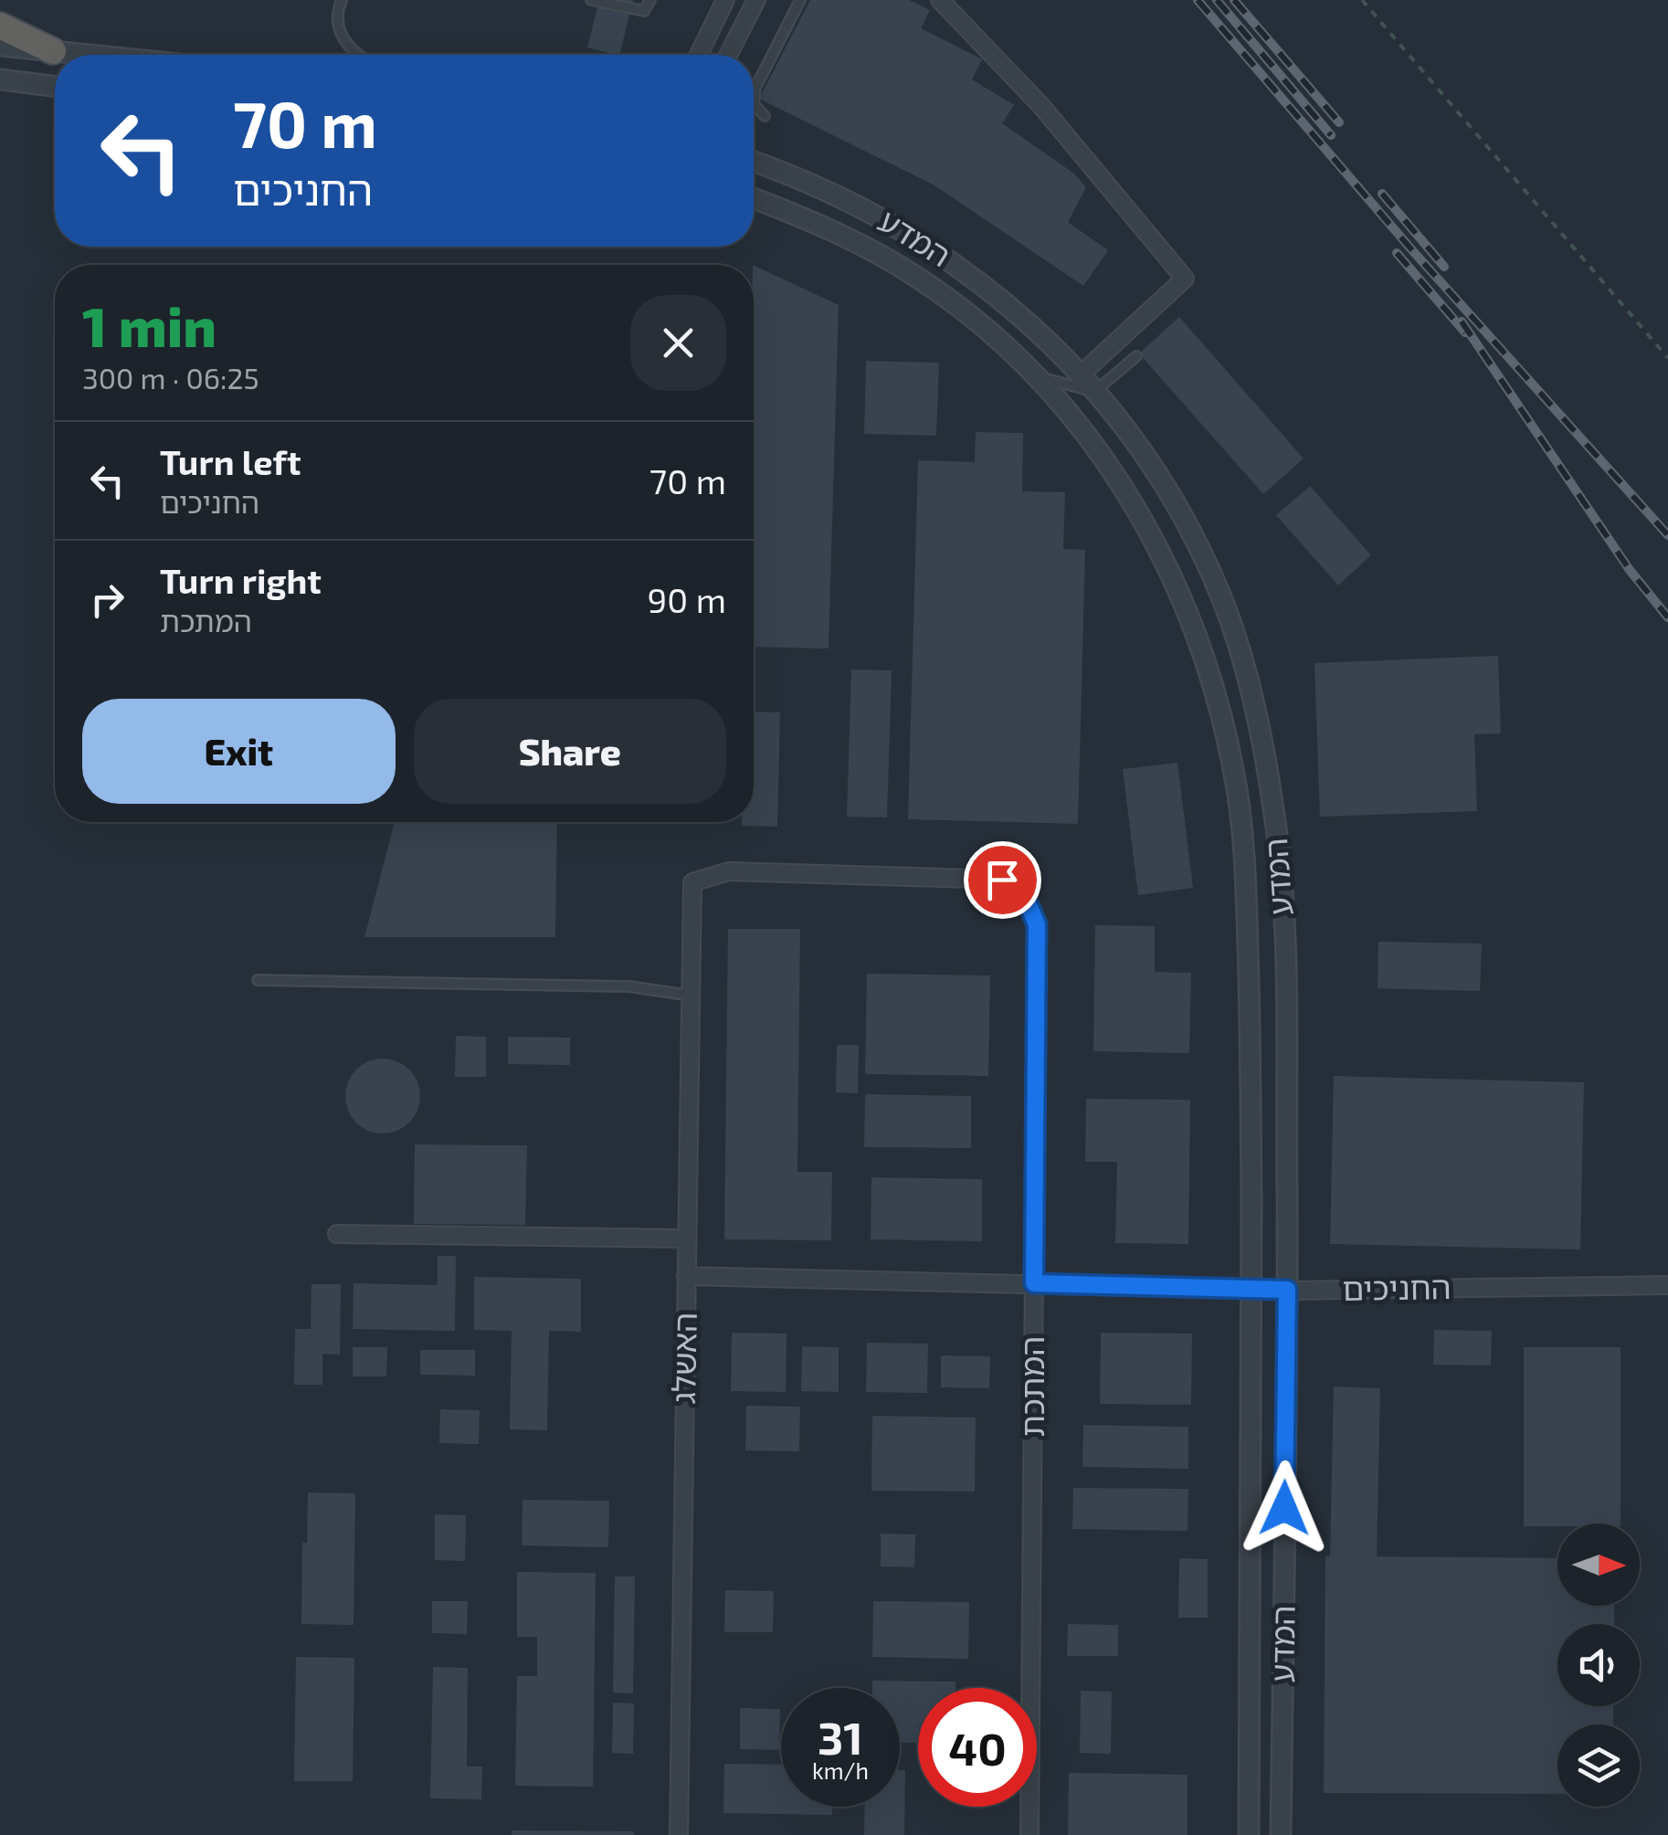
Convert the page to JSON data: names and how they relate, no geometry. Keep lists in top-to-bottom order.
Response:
{
  "streets": {
    "street": [
      "המדע",
      "החניכים",
      "האשלג",
      "המתכת"
    ]
  },
  "crossings": [
    ["המדע", "החניכים"],
    ["החניכים", "האשלג"],
    ["החניכים", "המתכת"],
    ["האשלג", "המתכת"]
  ],
  "north": "right",
  "page": {
    "turn": ["70 m", "החניכים"],
    "heading": ["1 min", "300 m · 06:25"],
    "list": [
      {
        "name": "Turn left",
        "note": "החניכים",
        "value": "70 m"
      },
      {
        "name": "Turn right",
        "note": "המתכת",
        "value": "90 m"
      }
    ],
    "buttons": ["Exit", "Share"],
    "speed": "31 km/h",
    "limit": "40"
  }
}
